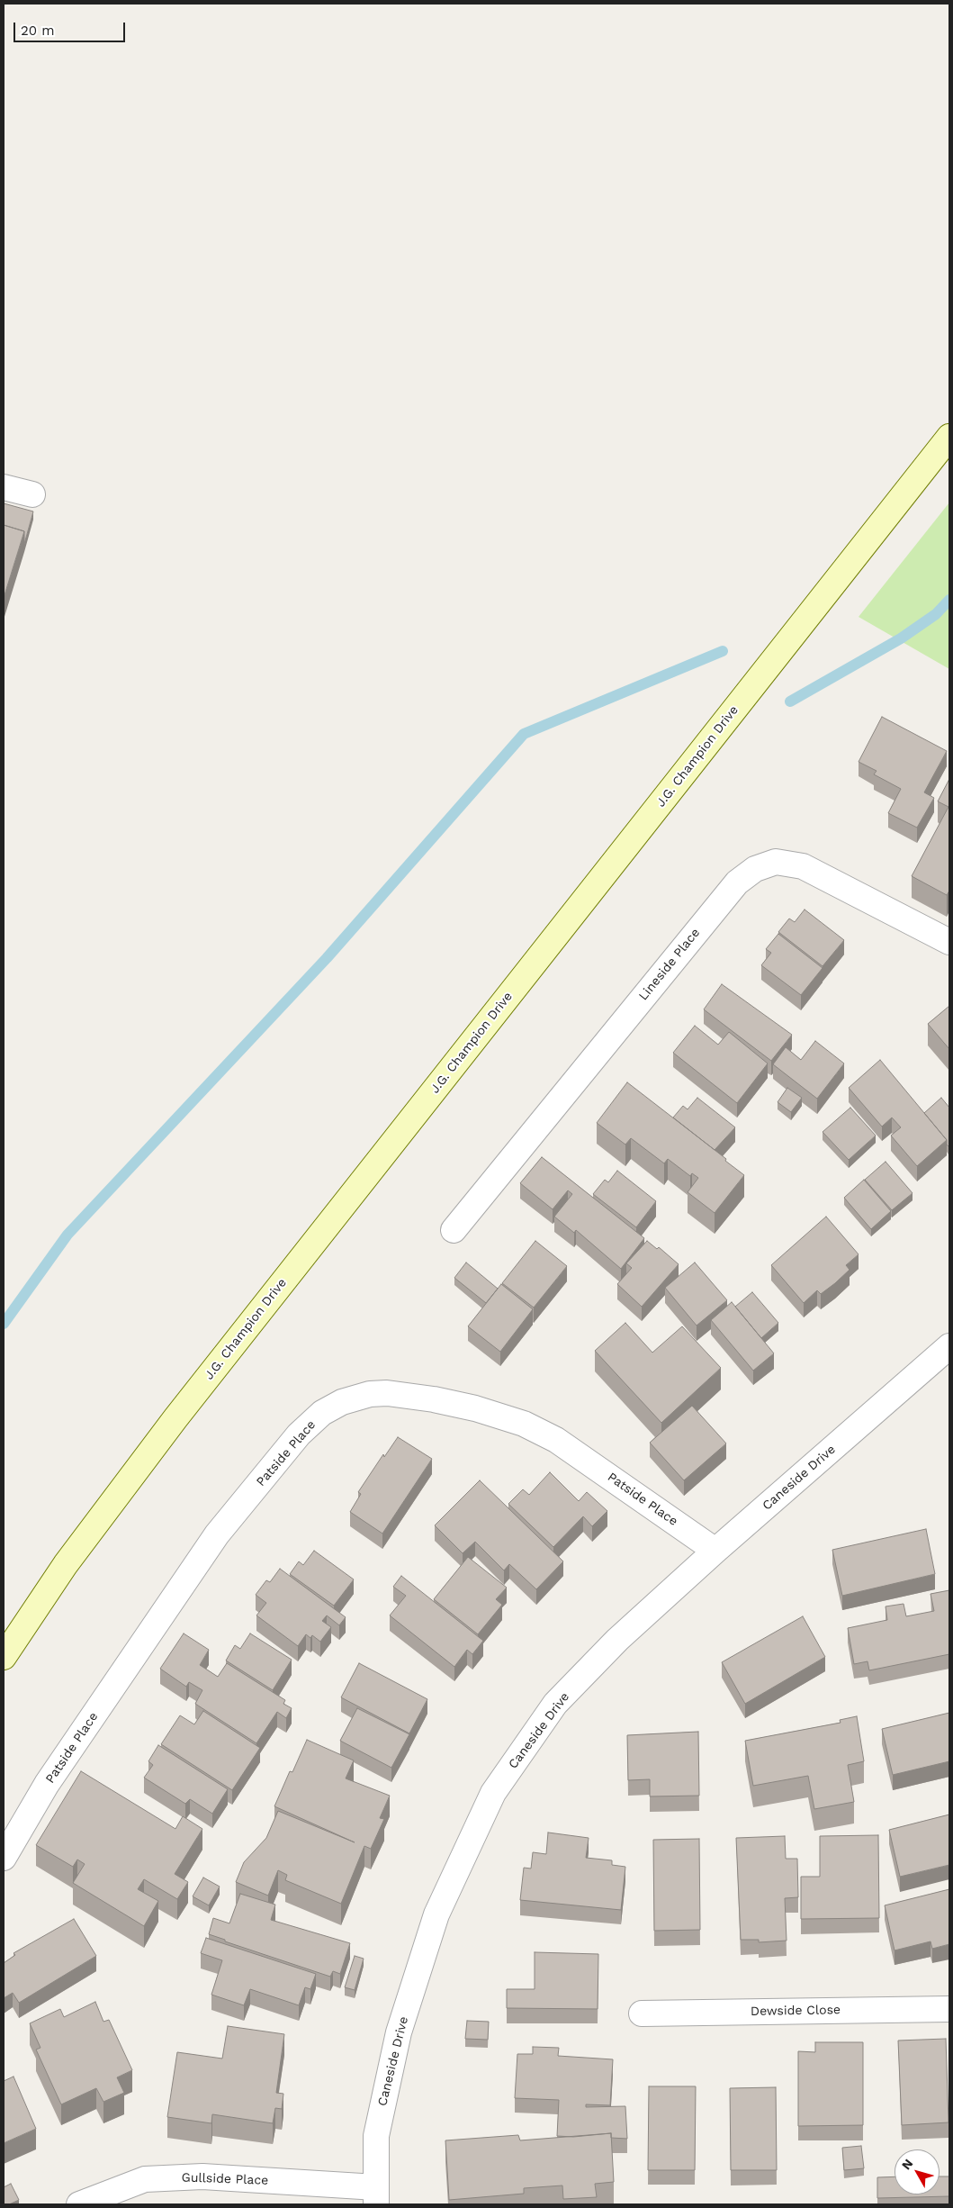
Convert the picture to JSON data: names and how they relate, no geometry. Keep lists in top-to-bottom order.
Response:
{
  "streets": {
    "main road": ["J.G. Champion Drive"],
    "street": [
      "Lineside Place",
      "Patside Place",
      "Caneside Drive",
      "Dewside Close",
      "Gullside Place"
    ]
  },
  "crossings": [
    ["Patside Place", "Caneside Drive"],
    ["Caneside Drive", "Gullside Place"]
  ],
  "scale_bar": "20 m",
  "north": "top left"
}
